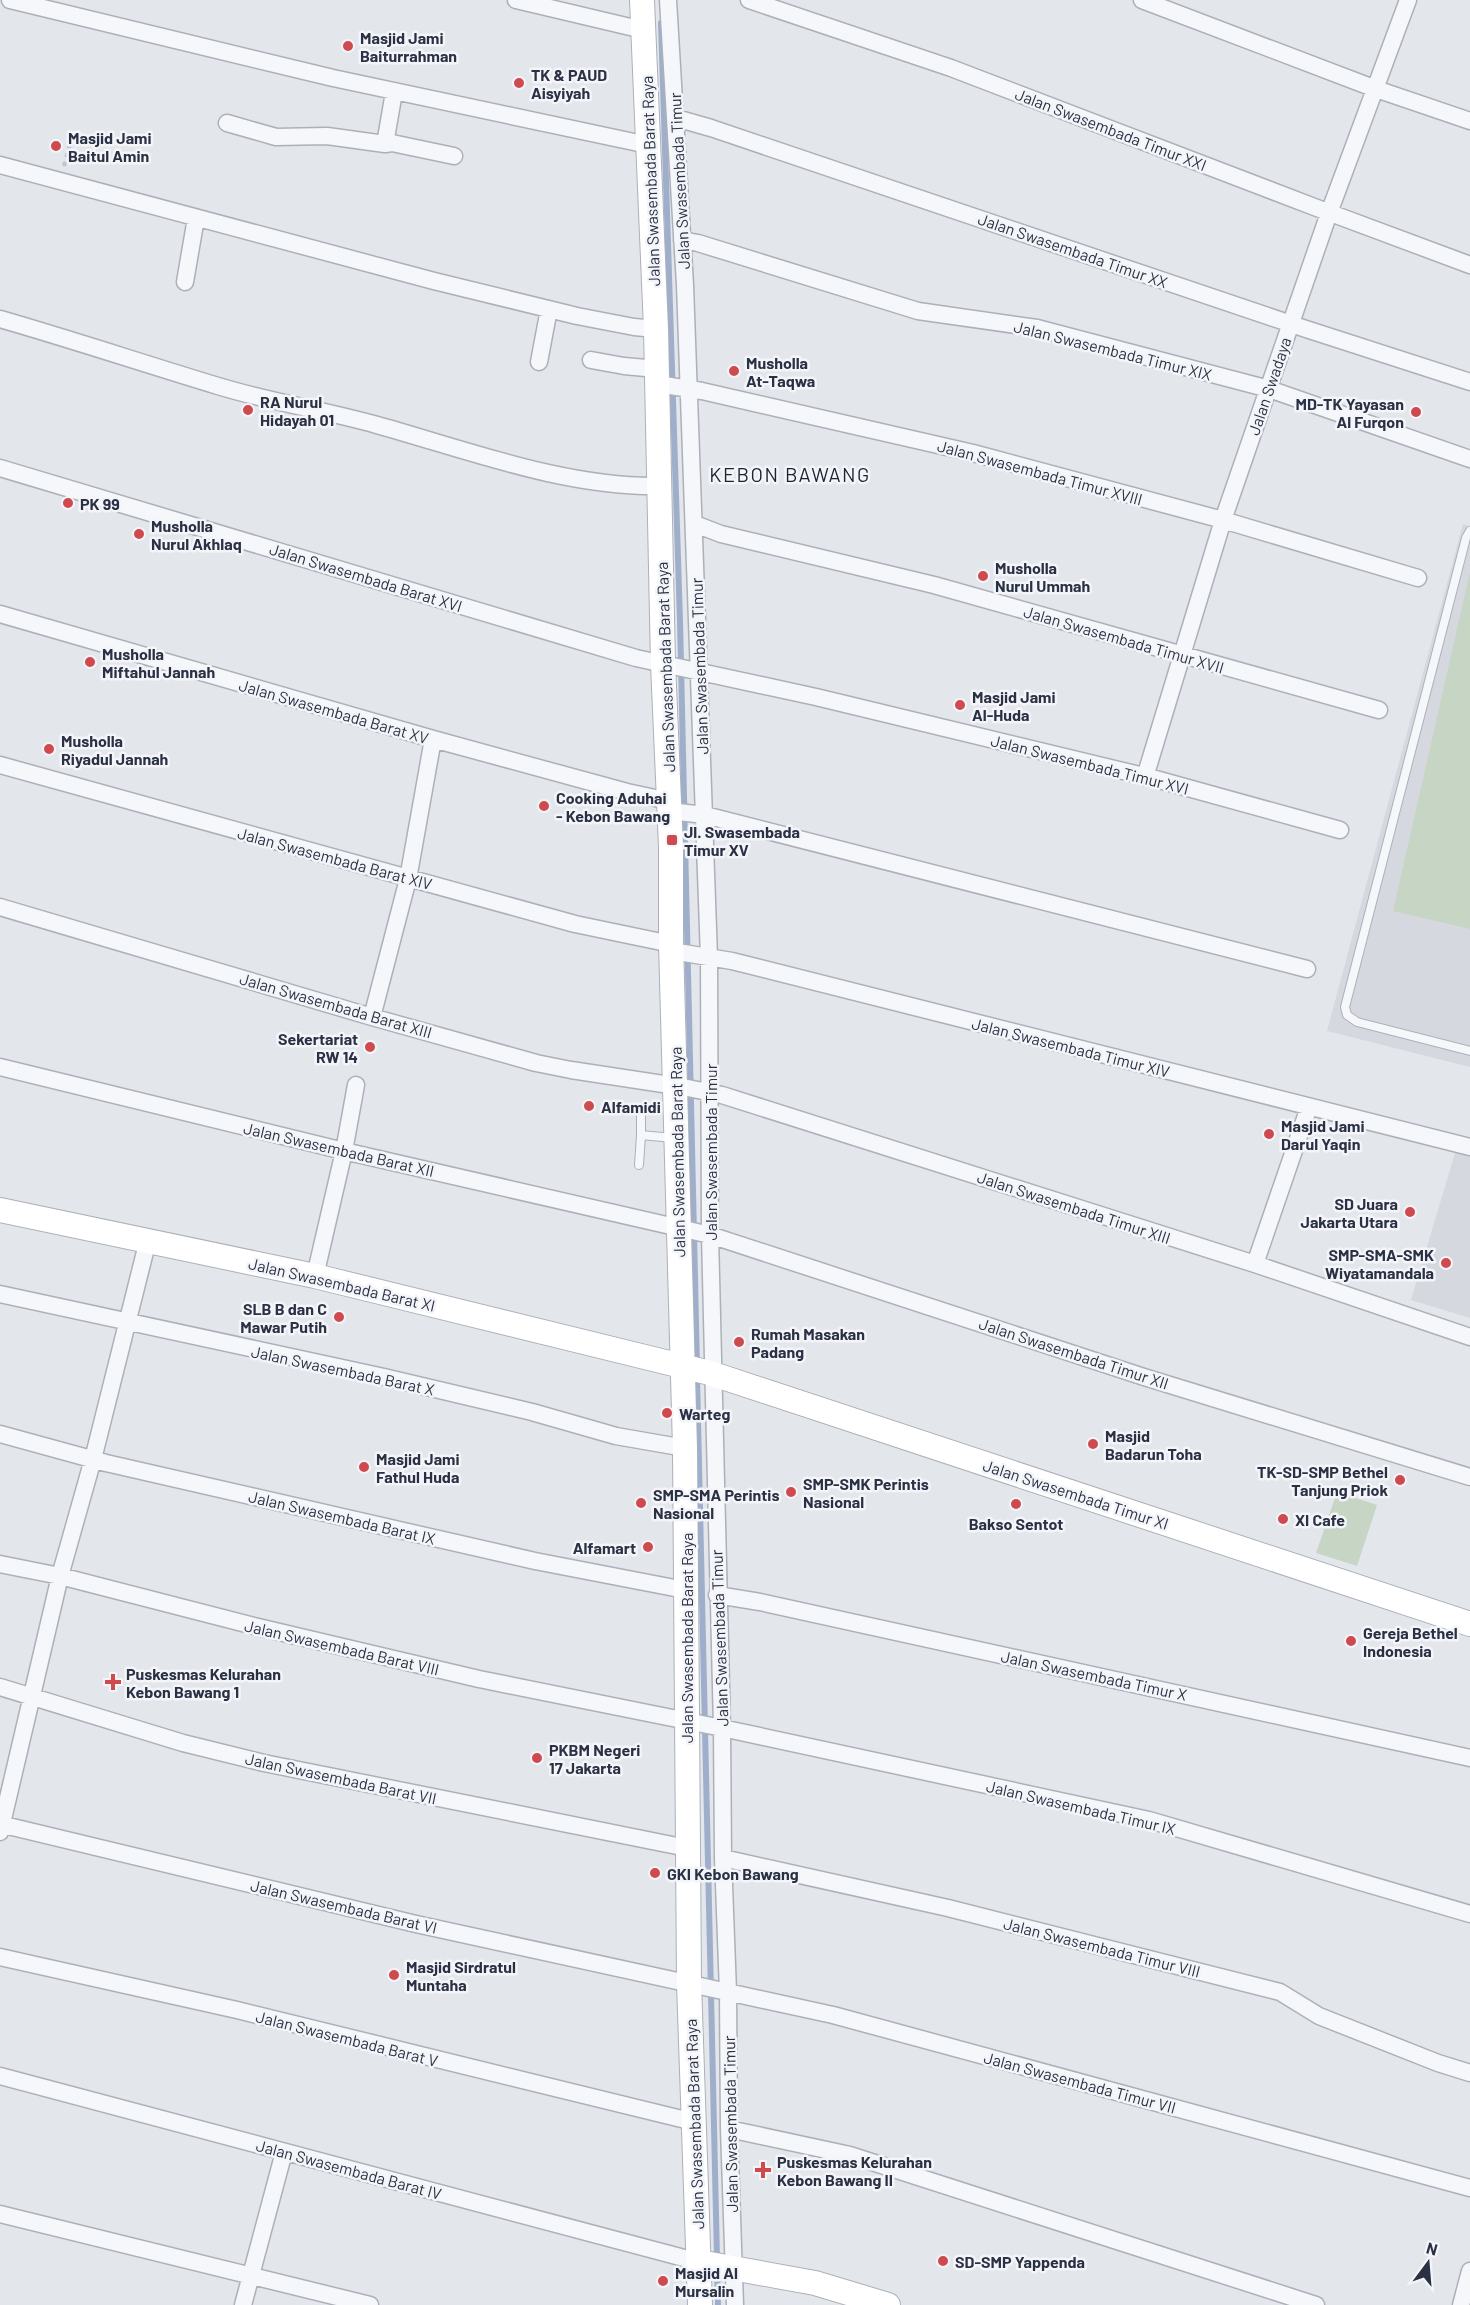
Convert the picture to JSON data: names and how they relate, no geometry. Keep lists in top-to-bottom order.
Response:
{
  "streets": {
    "street": [
      "Jalan Swasembada Timur XXI",
      "Jalan Swasembada Barat Raya",
      "Jalan Swasembada Timur",
      "Jalan Swasembada Timur XX",
      "Jalan Swasembada Timur XIX",
      "Jalan Swadaya",
      "Jalan Swasembada Timur XVIII",
      "Jalan Swasembada Barat XVI",
      "Jalan Swasembada Timur XVII",
      "Jalan Swasembada Barat XV",
      "Jalan Swasembada Timur XVI",
      "Jalan Swasembada Barat XIV",
      "Jalan Swasembada Barat XIII",
      "Jalan Swasembada Timur XIV",
      "Jalan Swasembada Barat XII",
      "Jalan Swasembada Timur XIII",
      "Jalan Swasembada Barat XI",
      "Jalan Swasembada Timur XII",
      "Jalan Swasembada Barat X",
      "Jalan Swasembada Timur XI",
      "Jalan Swasembada Barat IX",
      "Jalan Swasembada Barat VIII",
      "Jalan Swasembada Timur X",
      "Jalan Swasembada Barat VII",
      "Jalan Swasembada Timur IX",
      "Jalan Swasembada Barat VI",
      "Jalan Swasembada Timur VIII",
      "Jalan Swasembada Barat V",
      "Jalan Swasembada Timur VII",
      "Jalan Swasembada Barat IV"
    ]
  },
  "crossings": [
    ["Jalan Swasembada Timur XXI", "Jalan Swadaya"],
    ["Jalan Swasembada Barat Raya", "Jalan Swasembada Timur"],
    ["Jalan Swasembada Barat Raya", "Jalan Swasembada Timur XVIII"],
    ["Jalan Swasembada Barat Raya", "Jalan Swasembada Barat XVI"],
    ["Jalan Swasembada Barat Raya", "Jalan Swasembada Barat XV"],
    ["Jalan Swasembada Barat Raya", "Jalan Swasembada Timur XVI"],
    ["Jalan Swasembada Barat Raya", "Jalan Swasembada Barat XIV"],
    ["Jalan Swasembada Barat Raya", "Jalan Swasembada Barat XIII"],
    ["Jalan Swasembada Barat Raya", "Jalan Swasembada Timur XIV"],
    ["Jalan Swasembada Barat Raya", "Jalan Swasembada Barat XII"],
    ["Jalan Swasembada Barat Raya", "Jalan Swasembada Timur XIII"],
    ["Jalan Swasembada Barat Raya", "Jalan Swasembada Barat XI"],
    ["Jalan Swasembada Barat Raya", "Jalan Swasembada Timur XII"],
    ["Jalan Swasembada Barat Raya", "Jalan Swasembada Barat X"],
    ["Jalan Swasembada Barat Raya", "Jalan Swasembada Timur XI"],
    ["Jalan Swasembada Barat Raya", "Jalan Swasembada Barat IX"],
    ["Jalan Swasembada Barat Raya", "Jalan Swasembada Barat VIII"],
    ["Jalan Swasembada Barat Raya", "Jalan Swasembada Barat VII"],
    ["Jalan Swasembada Barat Raya", "Jalan Swasembada Timur IX"],
    ["Jalan Swasembada Barat Raya", "Jalan Swasembada Barat VI"],
    ["Jalan Swasembada Barat Raya", "Jalan Swasembada Barat V"],
    ["Jalan Swasembada Barat Raya", "Jalan Swasembada Timur VII"],
    ["Jalan Swasembada Barat Raya", "Jalan Swasembada Barat IV"],
    ["Jalan Swasembada Timur", "Jalan Swasembada Timur XX"],
    ["Jalan Swasembada Timur", "Jalan Swasembada Timur XIX"],
    ["Jalan Swasembada Timur", "Jalan Swasembada Timur XVIII"],
    ["Jalan Swasembada Timur", "Jalan Swasembada Timur XVII"],
    ["Jalan Swasembada Timur", "Jalan Swasembada Barat XV"],
    ["Jalan Swasembada Timur", "Jalan Swasembada Timur XVI"],
    ["Jalan Swasembada Timur", "Jalan Swasembada Timur XIV"],
    ["Jalan Swasembada Timur", "Jalan Swasembada Timur XIII"],
    ["Jalan Swasembada Timur", "Jalan Swasembada Barat XI"],
    ["Jalan Swasembada Timur", "Jalan Swasembada Timur XII"],
    ["Jalan Swasembada Timur", "Jalan Swasembada Timur XI"],
    ["Jalan Swasembada Timur", "Jalan Swasembada Timur X"],
    ["Jalan Swasembada Timur", "Jalan Swasembada Timur IX"],
    ["Jalan Swasembada Timur", "Jalan Swasembada Timur VIII"],
    ["Jalan Swasembada Timur", "Jalan Swasembada Timur VII"],
    ["Jalan Swasembada Timur XX", "Jalan Swadaya"],
    ["Jalan Swasembada Timur XIX", "Jalan Swadaya"],
    ["Jalan Swadaya", "Jalan Swasembada Timur XVIII"],
    ["Jalan Swadaya", "Jalan Swasembada Timur XVII"],
    ["Jalan Swadaya", "Jalan Swasembada Timur XVI"],
    ["Jalan Swasembada Barat XVI", "Jalan Swasembada Timur XVI"],
    ["Jalan Swasembada Barat XIV", "Jalan Swasembada Timur XIV"],
    ["Jalan Swasembada Barat XIII", "Jalan Swasembada Timur XIII"],
    ["Jalan Swasembada Barat XII", "Jalan Swasembada Timur XII"],
    ["Jalan Swasembada Barat XI", "Jalan Swasembada Timur XI"],
    ["Jalan Swasembada Barat VIII", "Jalan Swasembada Timur IX"],
    ["Jalan Swasembada Barat VI", "Jalan Swasembada Timur VII"]
  ],
  "districts": ["KEBON BAWANG"],
  "places": {
    "other": [
      "Masjid Jami Baiturrahman",
      "TK & PAUD Aisyiyah",
      "Masjid Jami Baitul Amin",
      "Musholla At-Taqwa",
      "RA Nurul Hidayah 01",
      "MD-TK Yayasan Al Furqon",
      "PK 99",
      "Musholla Nurul Akhlaq",
      "Musholla Nurul Ummah",
      "Musholla Miftahul Jannah",
      "Masjid Jami Al-Huda",
      "Musholla Riyadul Jannah",
      "Cooking Aduhai - Kebon Bawang",
      "Sekertariat RW 14",
      "Alfamidi",
      "Masjid Jami Darul Yaqin",
      "SD Juara Jakarta Utara",
      "SMP-SMA-SMK Wiyatamandala",
      "SLB B dan C Mawar Putih",
      "Rumah Masakan Padang",
      "Warteg",
      "Masjid Badarun Toha",
      "Masjid Jami Fathul Huda",
      "TK-SD-SMP Bethel Tanjung Priok",
      "SMP-SMK Perintis Nasional",
      "SMP-SMA Perintis Nasional",
      "Bakso Sentot",
      "XI Cafe",
      "Alfamart",
      "Gereja Bethel Indonesia",
      "PKBM Negeri 17 Jakarta",
      "GKI Kebon Bawang",
      "Masjid Sirdratul Muntaha",
      "SD-SMP Yappenda",
      "Masjid Al Mursalin"
    ],
    "transit": ["Jl. Swasembada Timur XV"],
    "health": ["Puskesmas Kelurahan Kebon Bawang 1", "Puskesmas Kelurahan Kebon Bawang II"]
  },
  "north": "top"
}
